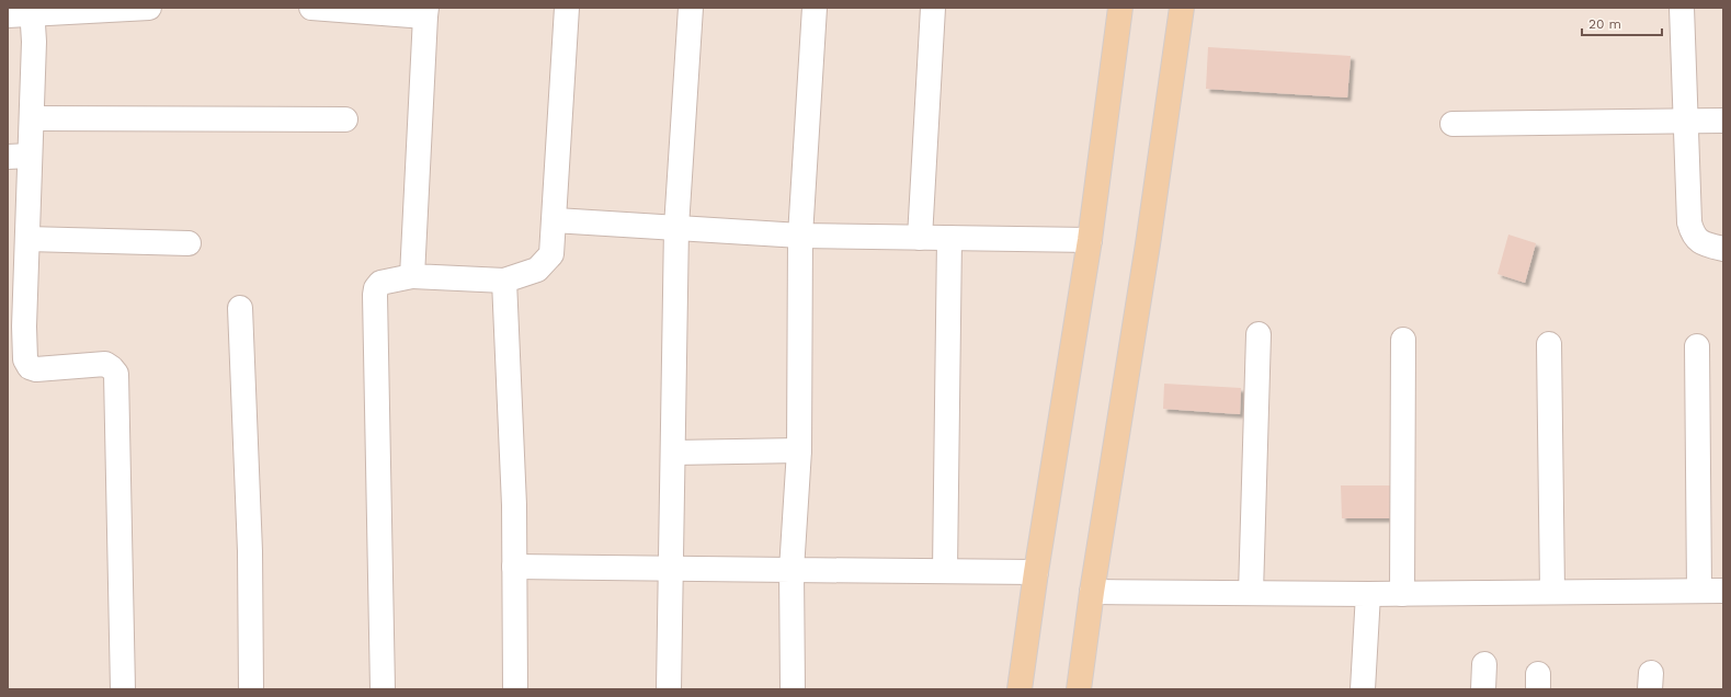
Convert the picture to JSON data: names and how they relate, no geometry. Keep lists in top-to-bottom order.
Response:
{
  "scale_bar": "20 m"
}
